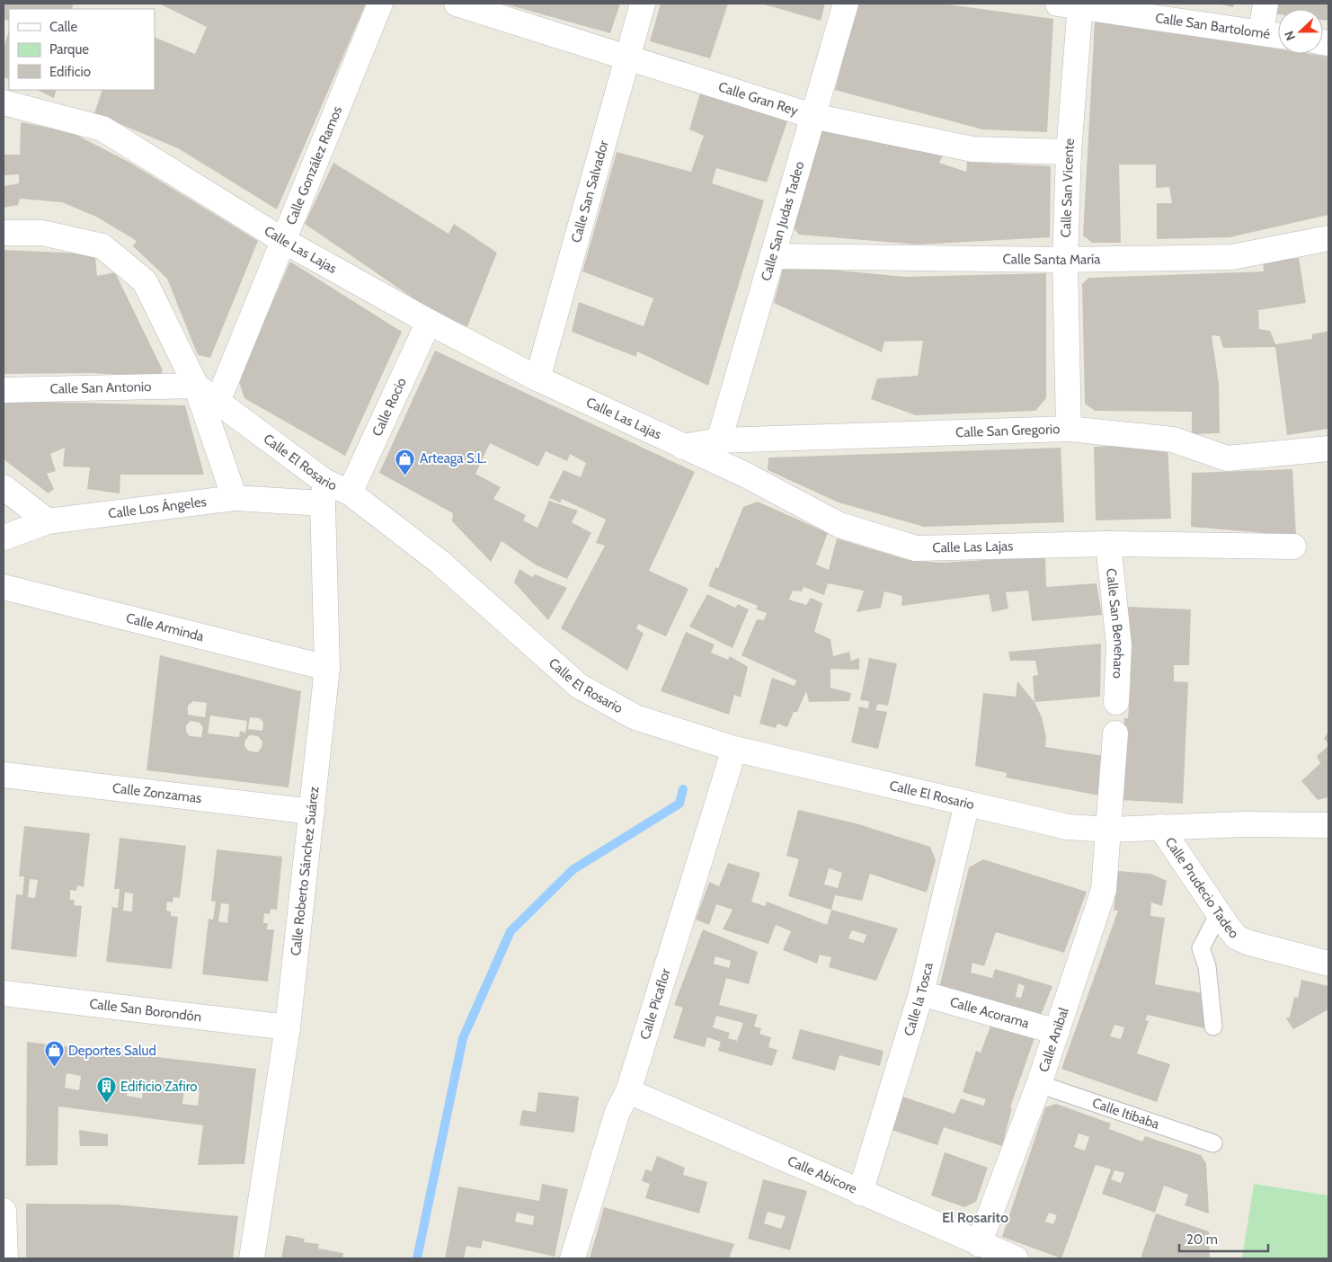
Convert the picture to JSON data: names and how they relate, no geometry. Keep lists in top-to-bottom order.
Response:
{
  "streets": {
    "street": [
      "Calle San Bartolomé",
      "Calle Gran Rey",
      "Calle González Ramos",
      "Calle San Vicente",
      "Calle San Salvador",
      "Calle San Judas Tadeo",
      "Calle Las Lajas",
      "Calle Santa María",
      "Calle San Antonio",
      "Calle Rocio",
      "Calle San Gregorio",
      "Calle El Rosario",
      "Calle Los Ángeles",
      "Calle San Beneharo",
      "Calle Arminda",
      "Calle Zonzamas",
      "Calle Roberto Sánchez Suárez",
      "Calle Prudecio Tadeo",
      "Calle la Tosca",
      "Calle Picaflor",
      "Calle San Borondón",
      "Calle Acorama",
      "Calle Anibal",
      "Calle Abicore"
    ],
    "lane": ["Calle Itibaba"]
  },
  "crossings": [
    ["Calle San Bartolomé", "Calle San Vicente"],
    ["Calle Gran Rey", "Calle San Vicente"],
    ["Calle Gran Rey", "Calle San Salvador"],
    ["Calle Gran Rey", "Calle San Judas Tadeo"],
    ["Calle González Ramos", "Calle Las Lajas"],
    ["Calle González Ramos", "Calle El Rosario"],
    ["Calle San Vicente", "Calle Santa María"],
    ["Calle San Vicente", "Calle San Gregorio"],
    ["Calle San Salvador", "Calle Las Lajas"],
    ["Calle San Judas Tadeo", "Calle Santa María"],
    ["Calle San Judas Tadeo", "Calle San Gregorio"],
    ["Calle Las Lajas", "Calle Rocio"],
    ["Calle Las Lajas", "Calle San Gregorio"],
    ["Calle Las Lajas", "Calle San Beneharo"],
    ["Calle San Antonio", "Calle El Rosario"],
    ["Calle Rocio", "Calle El Rosario"],
    ["Calle El Rosario", "Calle Los Ángeles"],
    ["Calle El Rosario", "Calle Roberto Sánchez Suárez"],
    ["Calle El Rosario", "Calle Prudecio Tadeo"],
    ["Calle El Rosario", "Calle la Tosca"],
    ["Calle El Rosario", "Calle Picaflor"],
    ["Calle El Rosario", "Calle Anibal"],
    ["Calle Los Ángeles", "Calle Roberto Sánchez Suárez"],
    ["Calle Arminda", "Calle Roberto Sánchez Suárez"],
    ["Calle Zonzamas", "Calle Roberto Sánchez Suárez"],
    ["Calle Roberto Sánchez Suárez", "Calle San Borondón"],
    ["Calle la Tosca", "Calle Acorama"],
    ["Calle la Tosca", "Calle Abicore"],
    ["Calle Picaflor", "Calle Abicore"],
    ["Calle Acorama", "Calle Anibal"],
    ["Calle Anibal", "Calle Itibaba"],
    ["Calle Anibal", "Calle Abicore"]
  ],
  "districts": ["El Rosarito"],
  "places": {
    "shop": ["Arteaga S.L.", "Deportes Salud"],
    "building": ["Edificio Zafiro"]
  },
  "legend": ["Calle", "Parque", "Edificio"],
  "scale_bar": "20 m",
  "north": "left"
}
